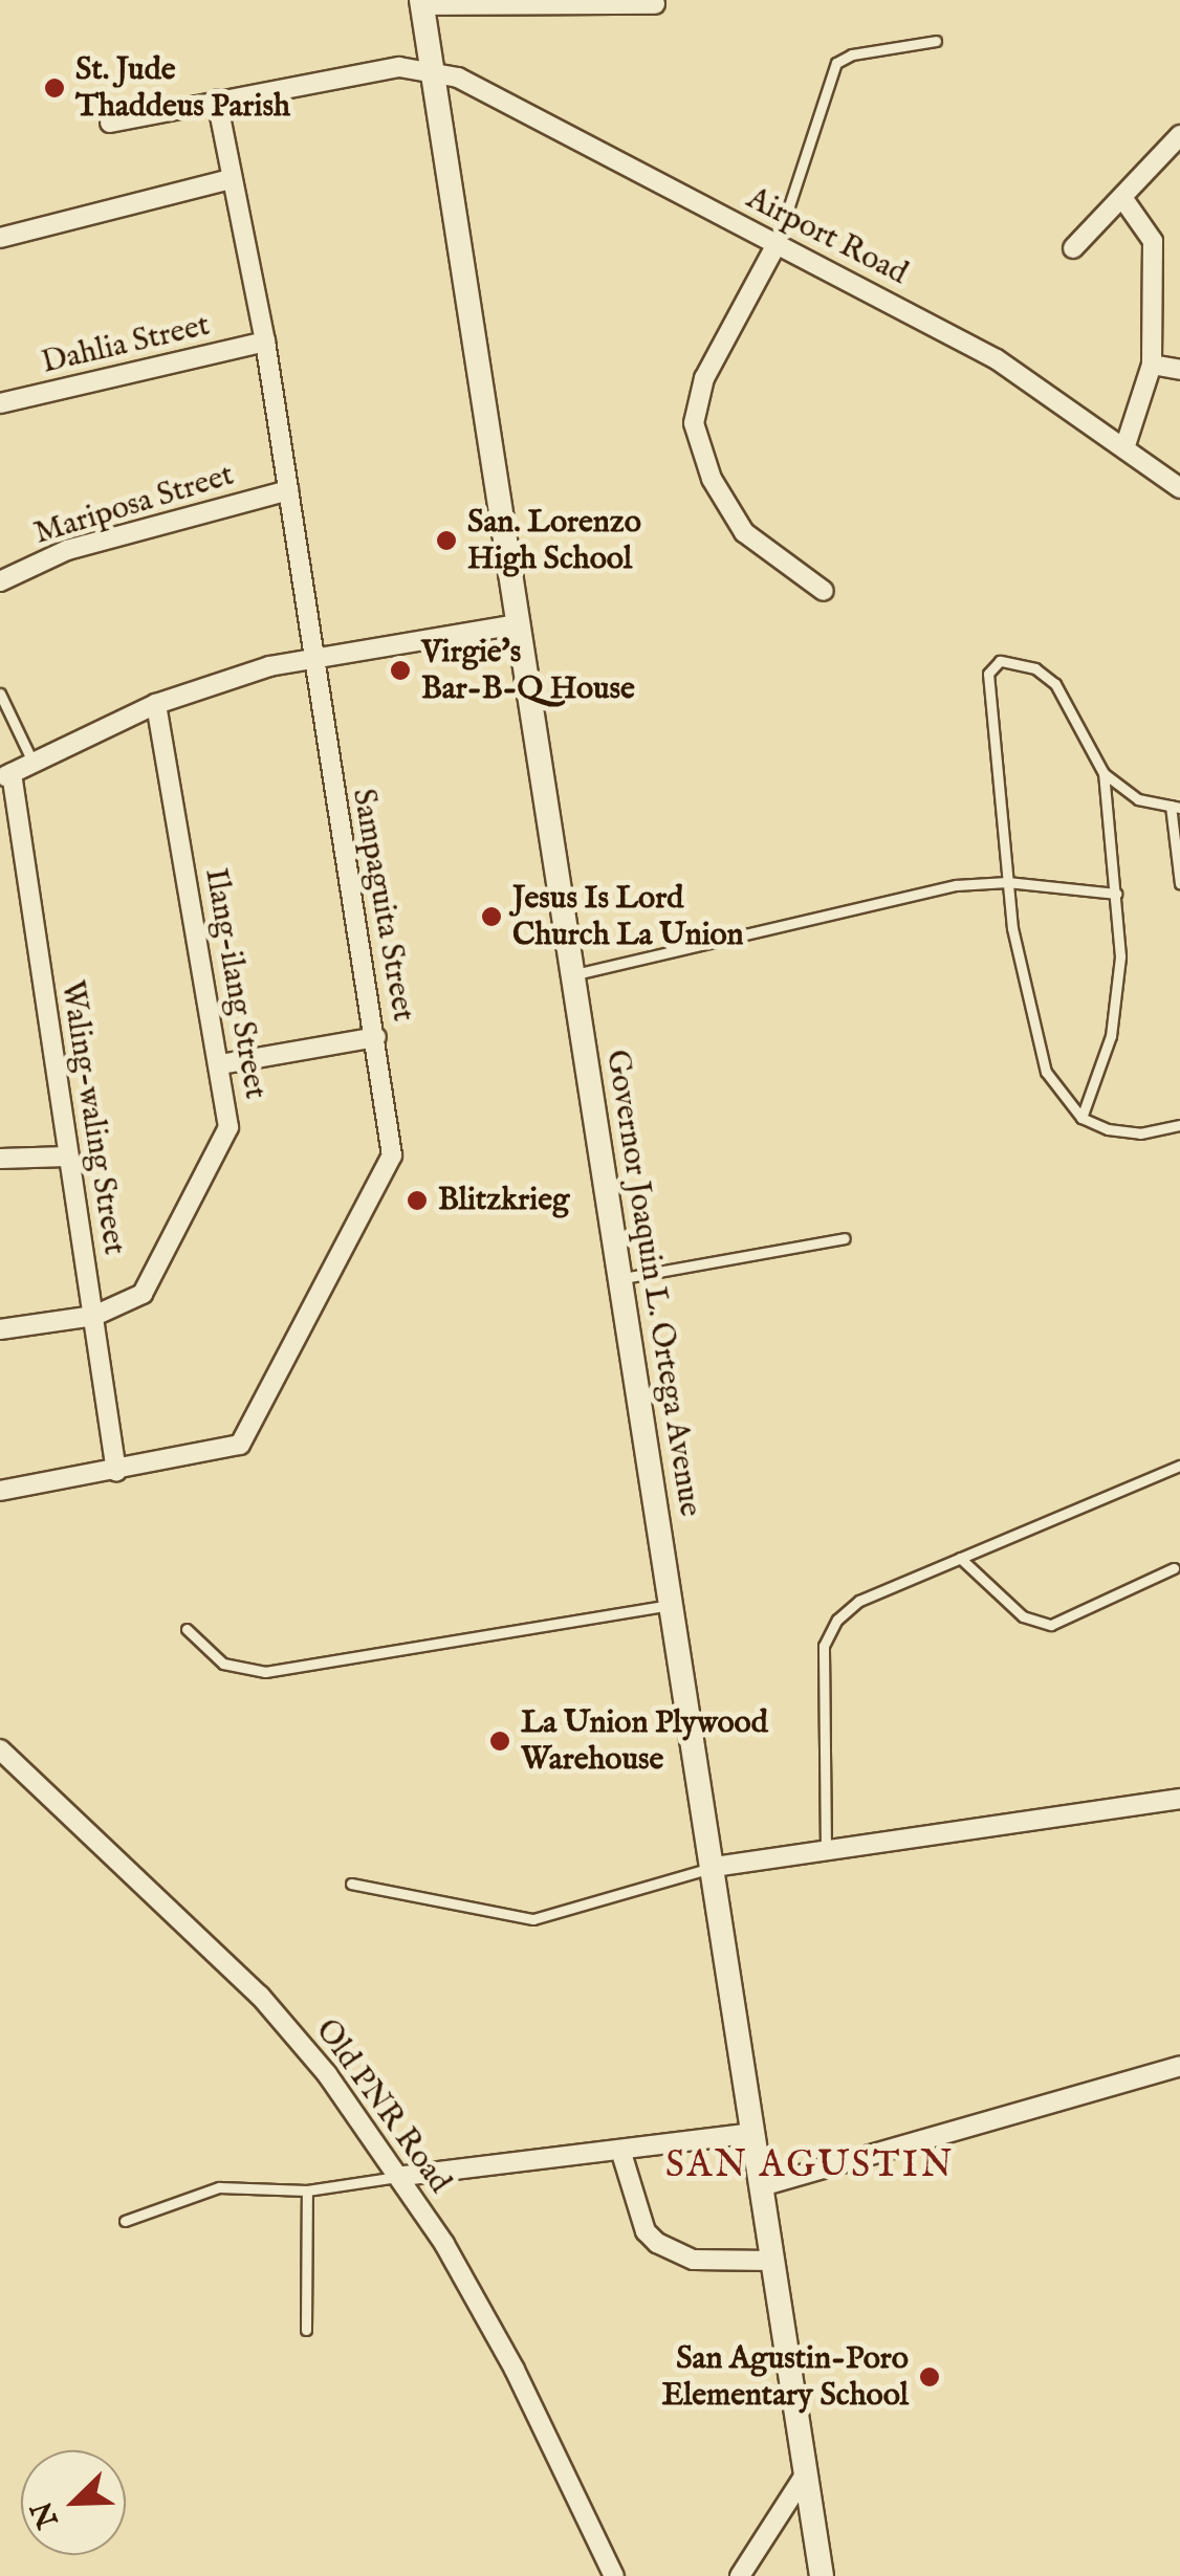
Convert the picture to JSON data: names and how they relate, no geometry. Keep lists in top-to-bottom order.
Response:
{
  "streets": {
    "street": [
      "Airport Road",
      "Dahlia Street",
      "Mariposa Street",
      "Sampaguita Street",
      "Ilang-ilang Street",
      "Waling-waling Street",
      "Governor Joaquin L. Ortega Avenue",
      "Old PNR Road"
    ]
  },
  "crossings": [
    ["Airport Road", "Governor Joaquin L. Ortega Avenue"],
    ["Dahlia Street", "Sampaguita Street"],
    ["Mariposa Street", "Sampaguita Street"],
    ["Sampaguita Street", "Waling-waling Street"],
    ["Ilang-ilang Street", "Waling-waling Street"]
  ],
  "districts": ["SAN AGUSTIN"],
  "places": [
    "St. Jude Thaddeus Parish",
    "San. Lorenzo High School",
    "Virgie's Bar-B-Q House",
    "Jesus Is Lord Church La Union",
    "Blitzkrieg",
    "La Union Plywood Warehouse",
    "San Agustin-Poro Elementary School"
  ],
  "north": "bottom left"
}
